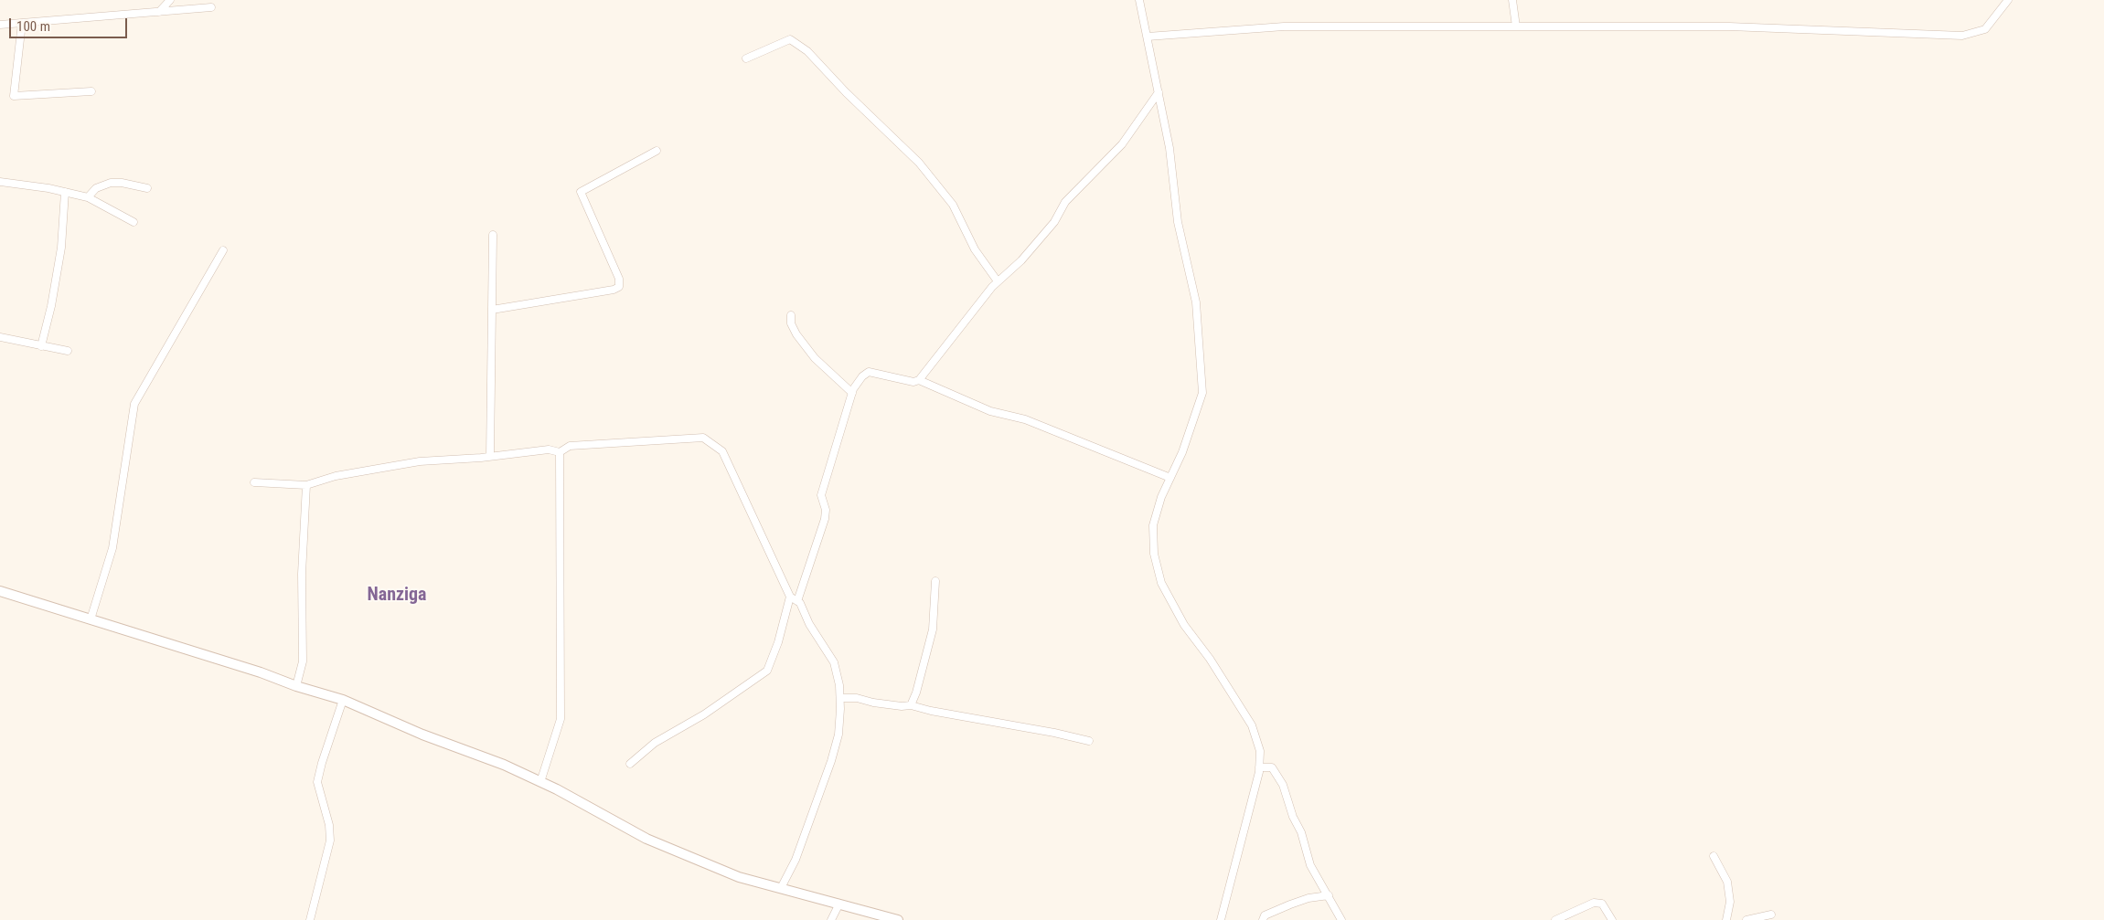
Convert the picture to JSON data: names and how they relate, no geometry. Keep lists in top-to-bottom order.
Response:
{
  "districts": ["Nanziga"],
  "scale_bar": "100 m"
}
